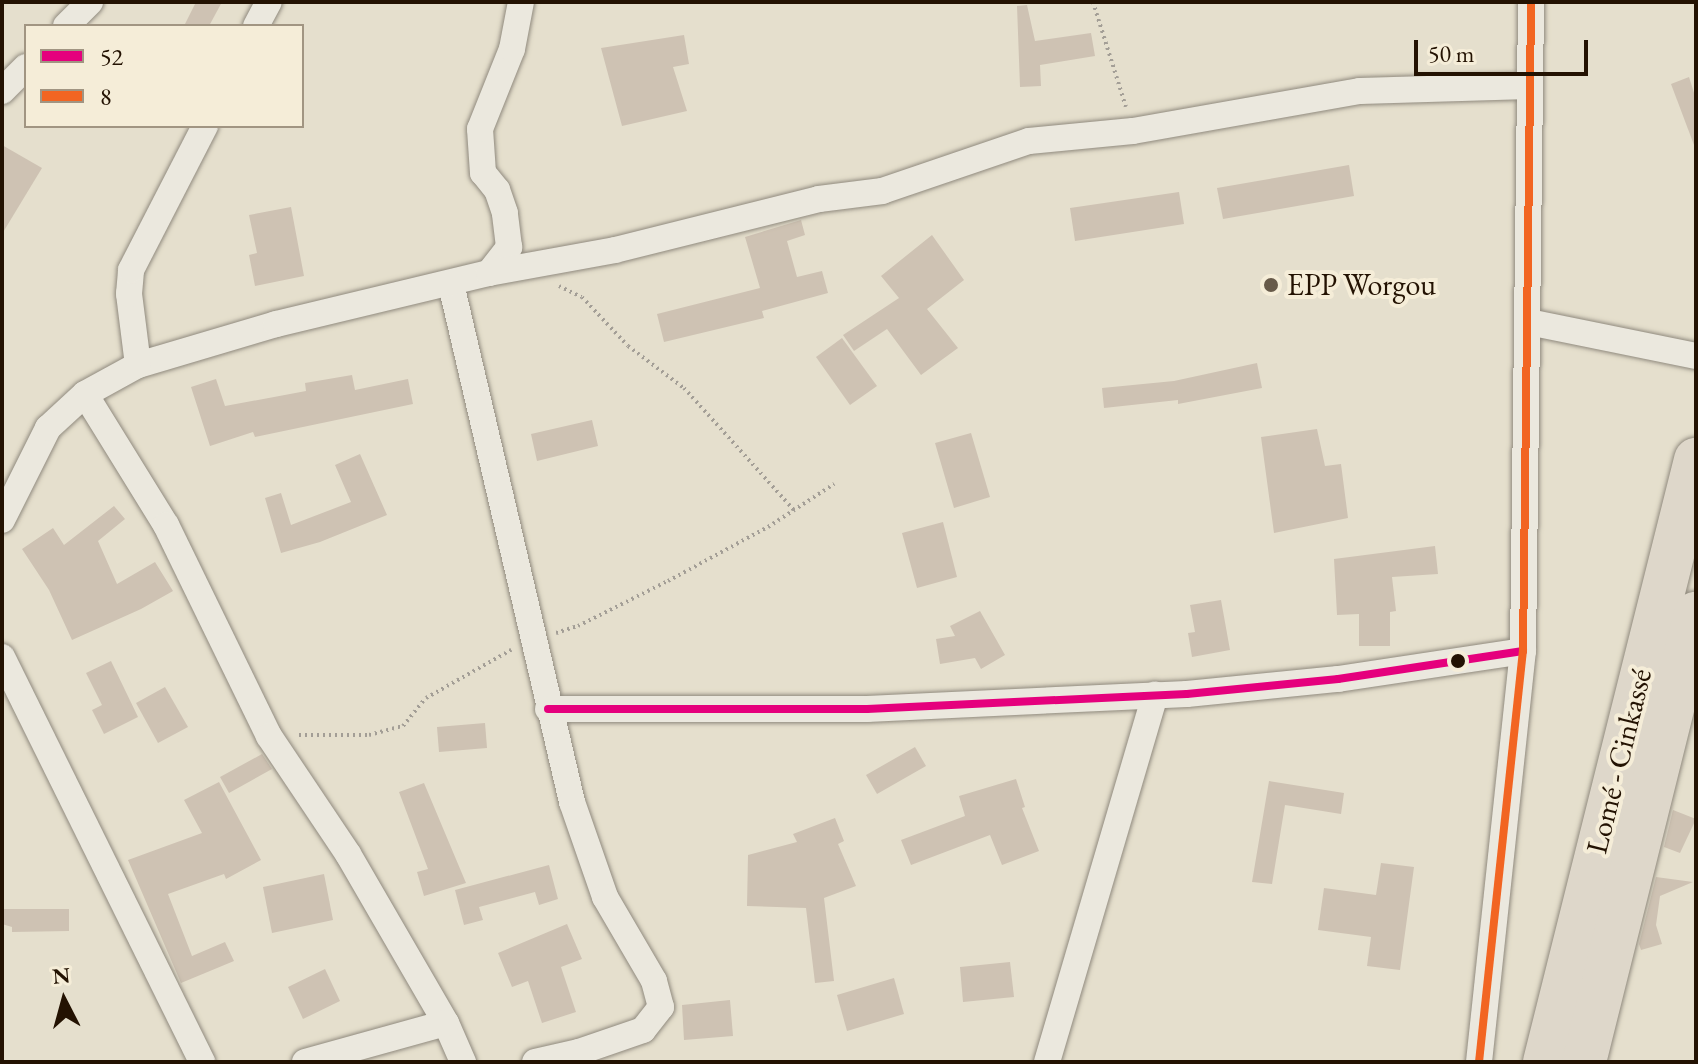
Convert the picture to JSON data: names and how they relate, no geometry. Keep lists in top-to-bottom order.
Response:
{
  "streets": {
    "highway": ["Lomé - Cinkassé"]
  },
  "places": ["EPP Worgou"],
  "lines": ["transit line 8", "transit line 52"],
  "legend": ["52", "8"],
  "scale_bar": "50 m",
  "north": "top"
}
